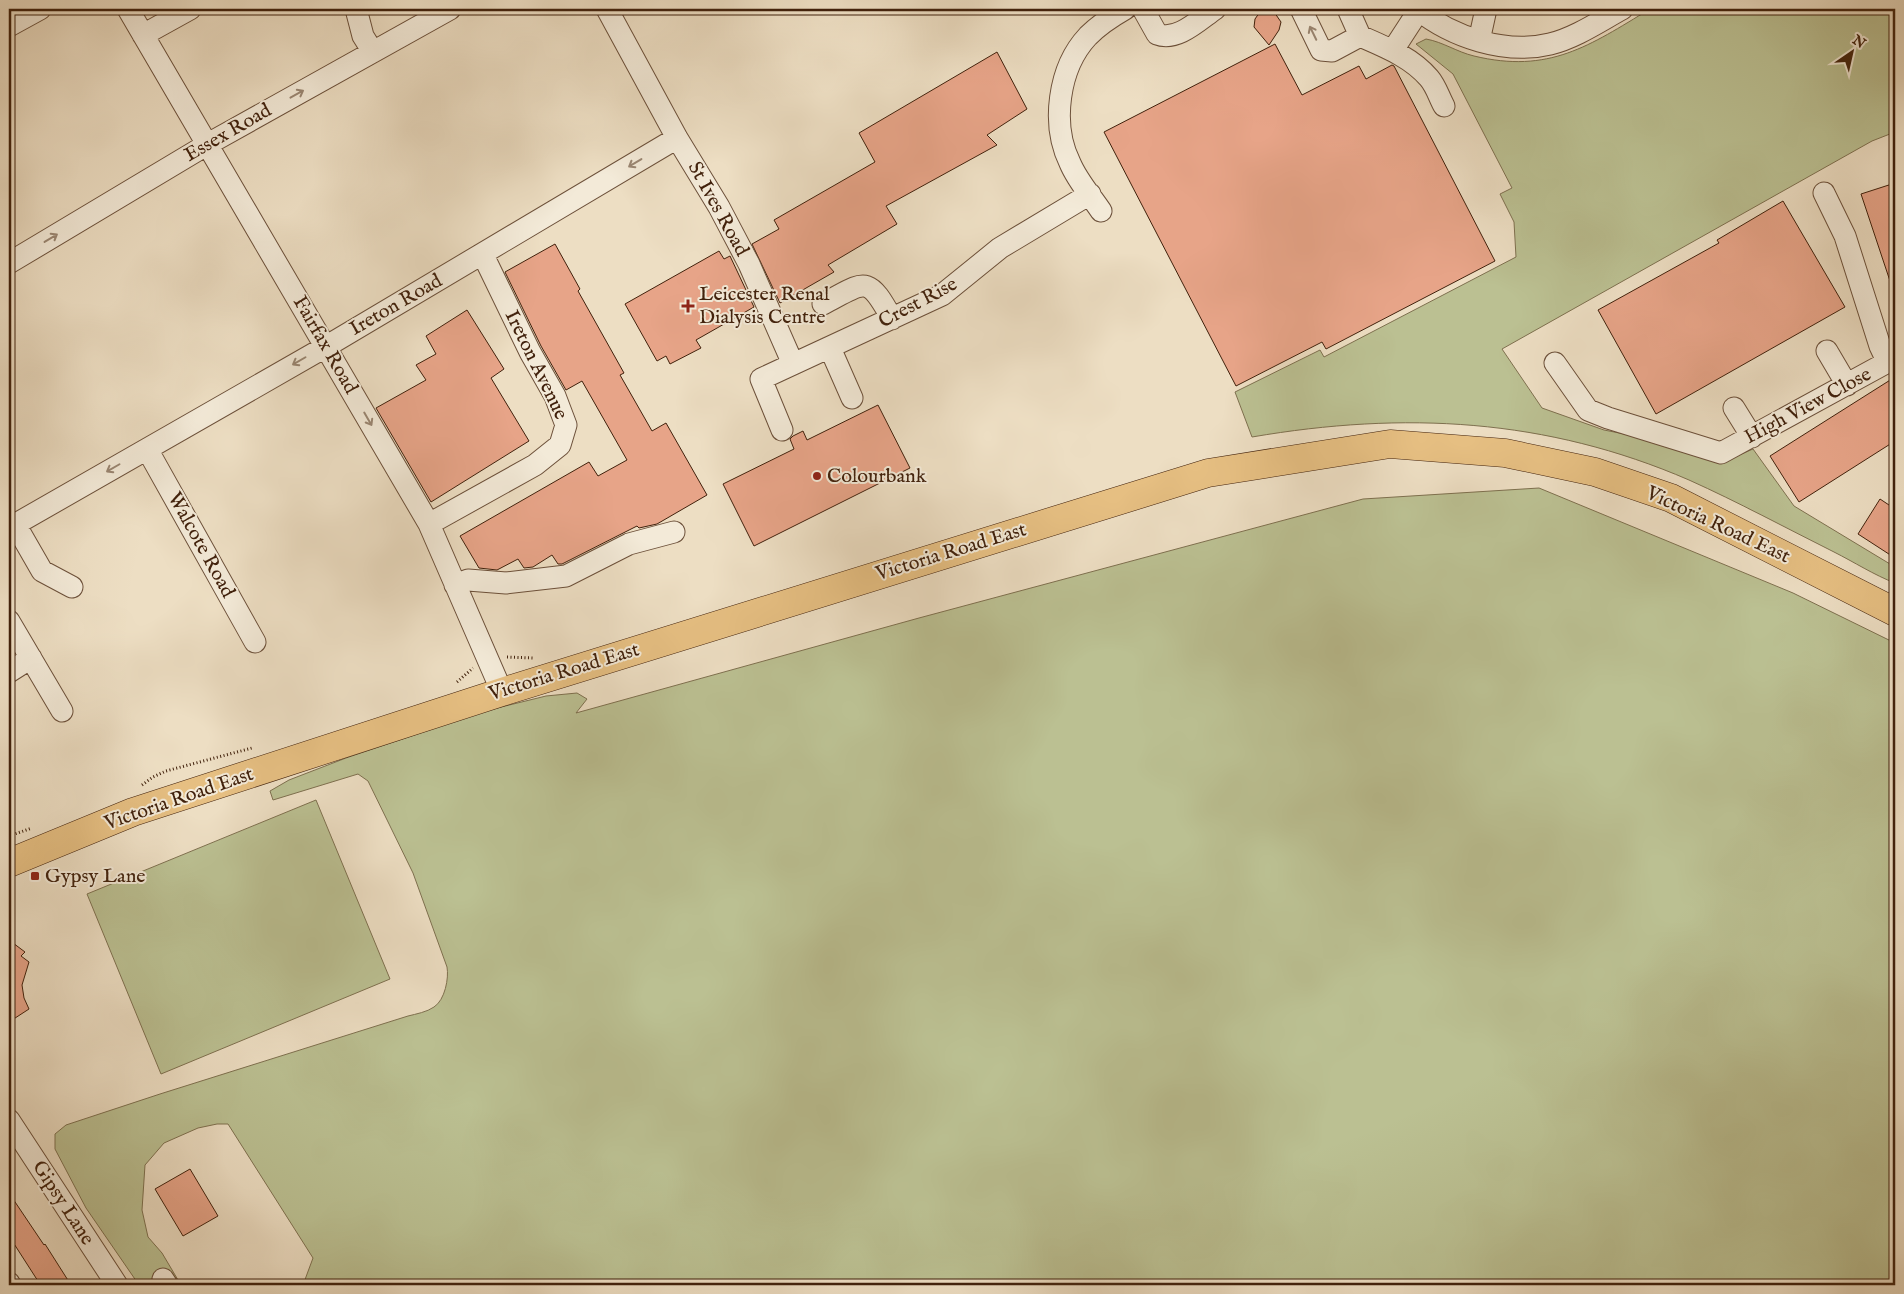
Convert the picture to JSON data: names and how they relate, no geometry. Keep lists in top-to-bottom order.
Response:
{
  "streets": {
    "highway": ["Victoria Road East"],
    "street": [
      "Essex Road",
      "St Ives Road",
      "Crest Rise",
      "Ireton Road",
      "Fairfax Road",
      "Ireton Avenue",
      "High View Close",
      "Walcote Road",
      "Gipsy Lane"
    ]
  },
  "crossings": [
    ["Essex Road", "Fairfax Road"],
    ["St Ives Road", "Crest Rise"],
    ["St Ives Road", "Ireton Road"],
    ["Ireton Road", "Fairfax Road"],
    ["Ireton Road", "Ireton Avenue"],
    ["Ireton Road", "Walcote Road"],
    ["Fairfax Road", "Ireton Avenue"],
    ["Fairfax Road", "Victoria Road East"]
  ],
  "one_way": ["Essex Road", "Ireton Road"],
  "places": {
    "health": ["Leicester Renal Dialysis Centre"],
    "other": ["Colourbank"],
    "transit": ["Gypsy Lane"]
  },
  "north": "top right"
}
